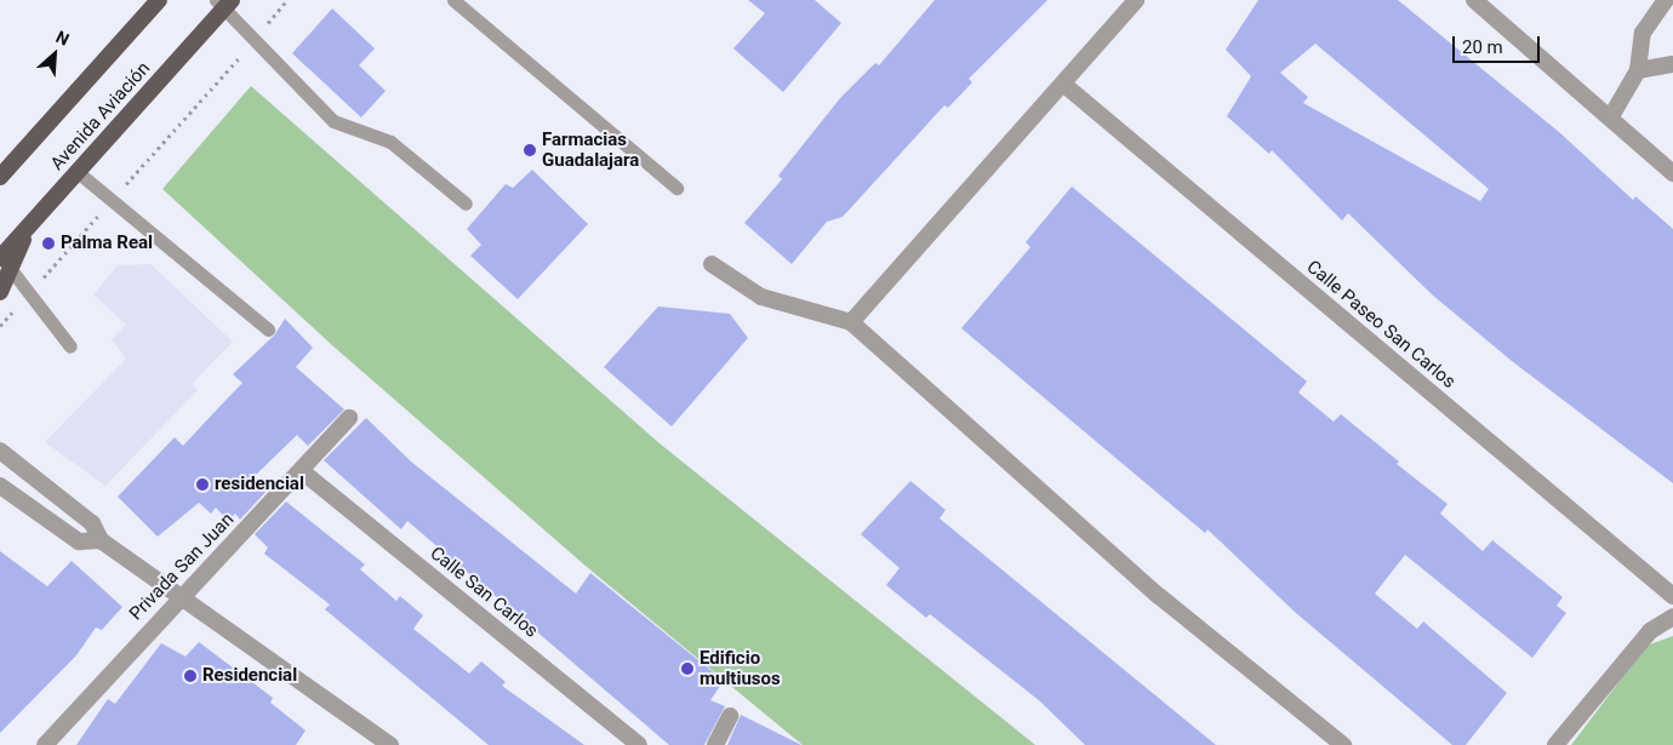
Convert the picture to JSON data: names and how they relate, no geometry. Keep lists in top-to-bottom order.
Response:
{
  "streets": {
    "main road": ["Avenida Aviación"],
    "street": ["Calle Paseo San Carlos", "Privada San Juan", "Calle San Carlos"]
  },
  "crossings": [
    ["Privada San Juan", "Calle San Carlos"]
  ],
  "places": [
    "Farmacias Guadalajara",
    "Palma Real",
    "residencial",
    "Edificio multiusos",
    "Residencial"
  ],
  "scale_bar": "20 m",
  "north": "top right"
}
